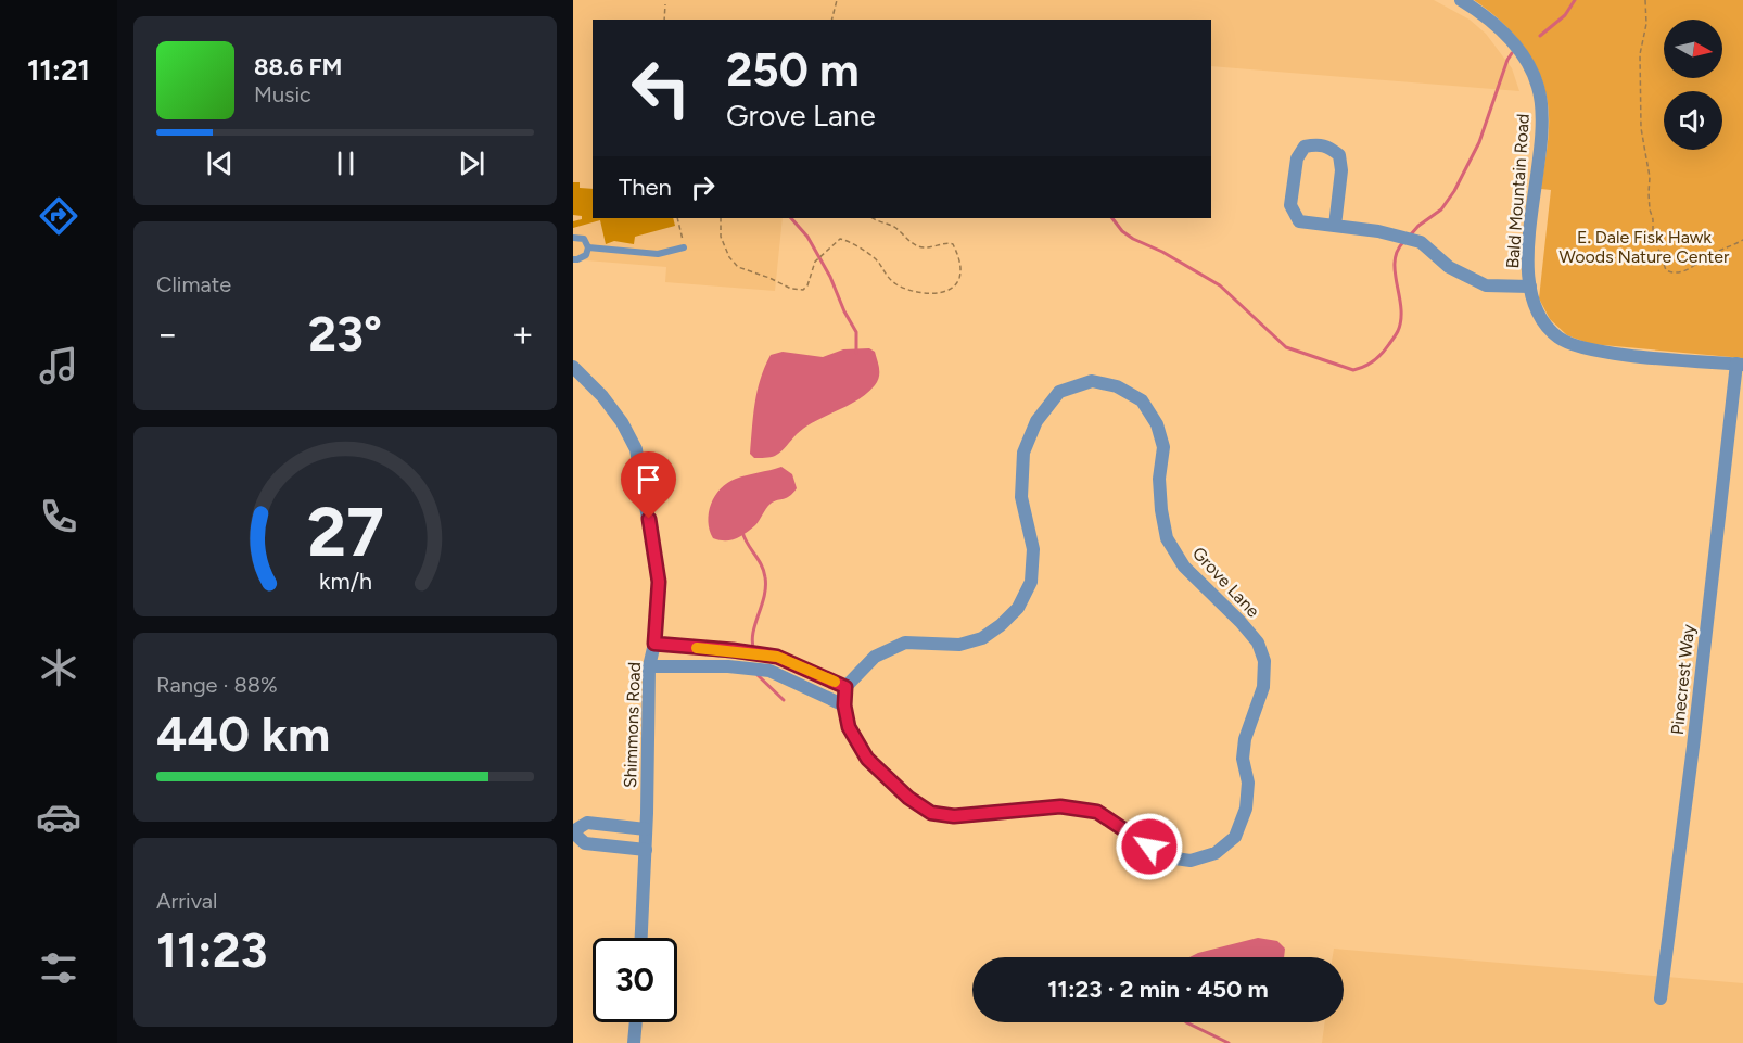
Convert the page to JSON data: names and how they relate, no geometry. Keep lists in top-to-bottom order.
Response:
{
  "streets": {
    "street": [
      "Bald Mountain Road",
      "Grove Lane",
      "Pinecrest Way",
      "Shimmons Road"
    ]
  },
  "crossings": [
    ["Bald Mountain Road", "Pinecrest Way"]
  ],
  "parks": ["E. Dale Fisk Hawk Woods Nature Center"],
  "north": "right",
  "page": {
    "tabs": "11:21",
    "turn": ["250 m", "Grove Lane"],
    "song": ["88.6 FM", "Music"],
    "then": "Then",
    "tile": [
      "Climate",
      ["Range · 88%", "440 km"],
      ["Arrival", "11:23"]
    ],
    "heat": ["−", "23°", "+"],
    "limit": "30",
    "trip": "11:23 · 2 min · 450 m",
    "gauge": ["27", "km/h"]
  }
}
